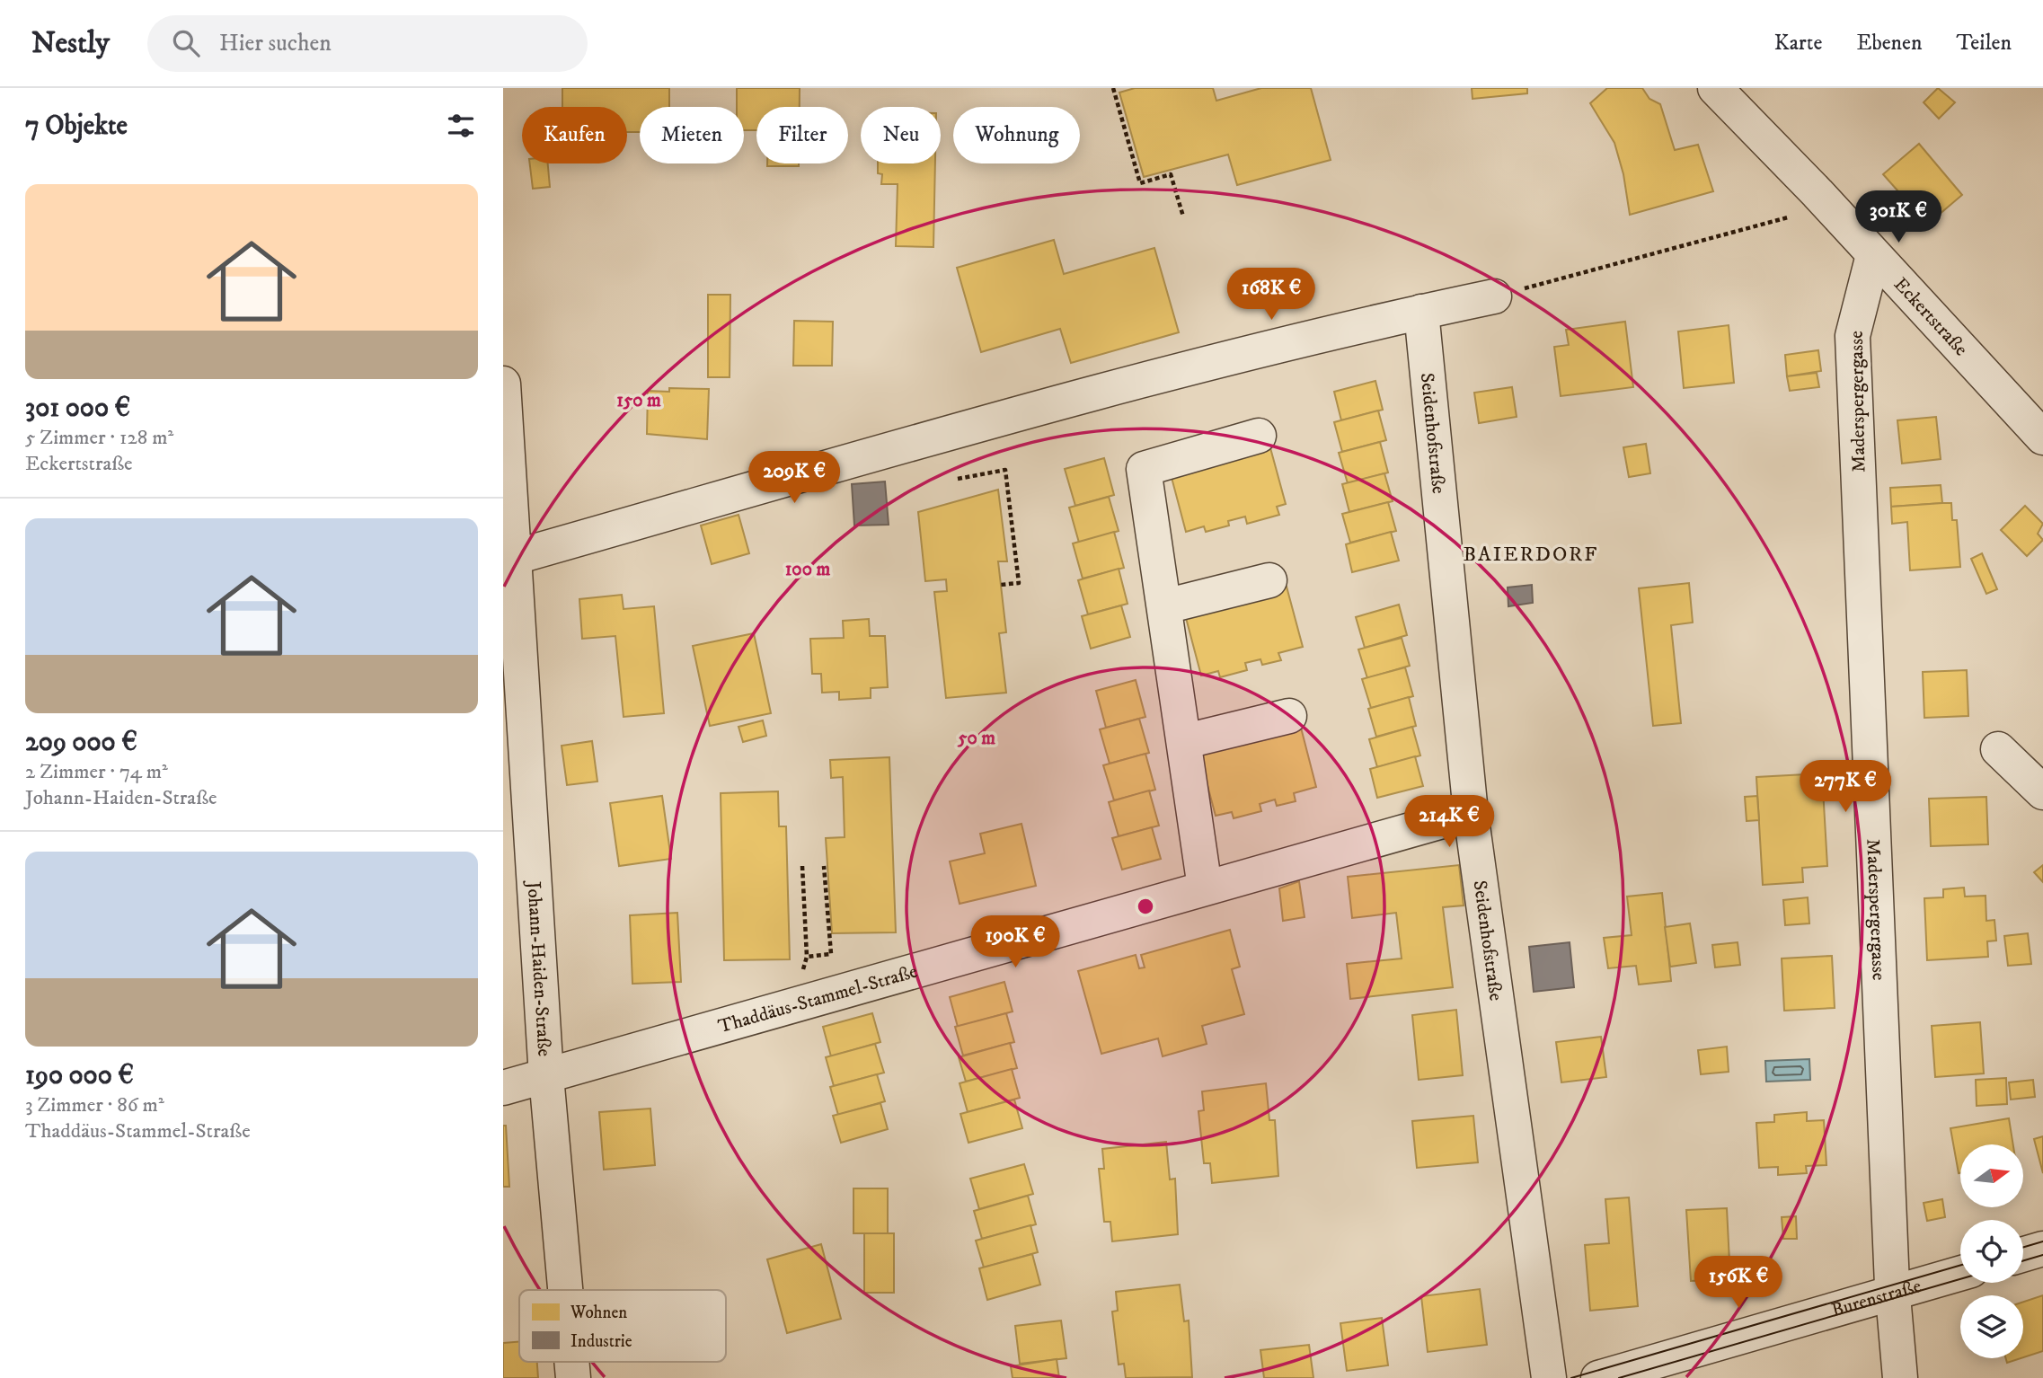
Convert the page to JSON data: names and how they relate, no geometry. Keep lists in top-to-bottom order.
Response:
{
  "streets": {
    "street": [
      "Eckertstraße",
      "Maderspergergasse",
      "Seidenhofstraße",
      "Johann-Haiden-Straße",
      "Thaddäus-Stammel-Straße",
      "Burenstraße"
    ]
  },
  "crossings": [
    ["Eckertstraße", "Maderspergergasse"],
    ["Maderspergergasse", "Burenstraße"],
    ["Seidenhofstraße", "Thaddäus-Stammel-Straße"],
    ["Johann-Haiden-Straße", "Thaddäus-Stammel-Straße"]
  ],
  "districts": ["BAIERDORF"],
  "legend": ["Wohnen", "Industrie"],
  "north": "right",
  "page": {
    "header": "Nestly",
    "search": "Hier suchen",
    "nav": ["Karte", "Ebenen", "Teilen"],
    "heading": "7 Objekte",
    "chip": [
      "Kaufen",
      "Mieten",
      "Filter",
      "Neu",
      "Wohnung"
    ],
    "list": [
      {
        "name": "301 000 €",
        "note": "5 Zimmer · 128 m² · Eckertstraße"
      },
      {
        "name": "209 000 €",
        "note": "2 Zimmer · 74 m² · Johann-Haiden-Straße"
      },
      {
        "name": "190 000 €",
        "note": "3 Zimmer · 86 m² · Thaddäus-Stammel-Straße"
      }
    ],
    "price": [
      "301K €",
      "168K €",
      "209K €",
      "277K €",
      "214K €",
      "190K €",
      "156K €"
    ]
  },
  "rings": ["150 m", "100 m", "50 m"]
}
